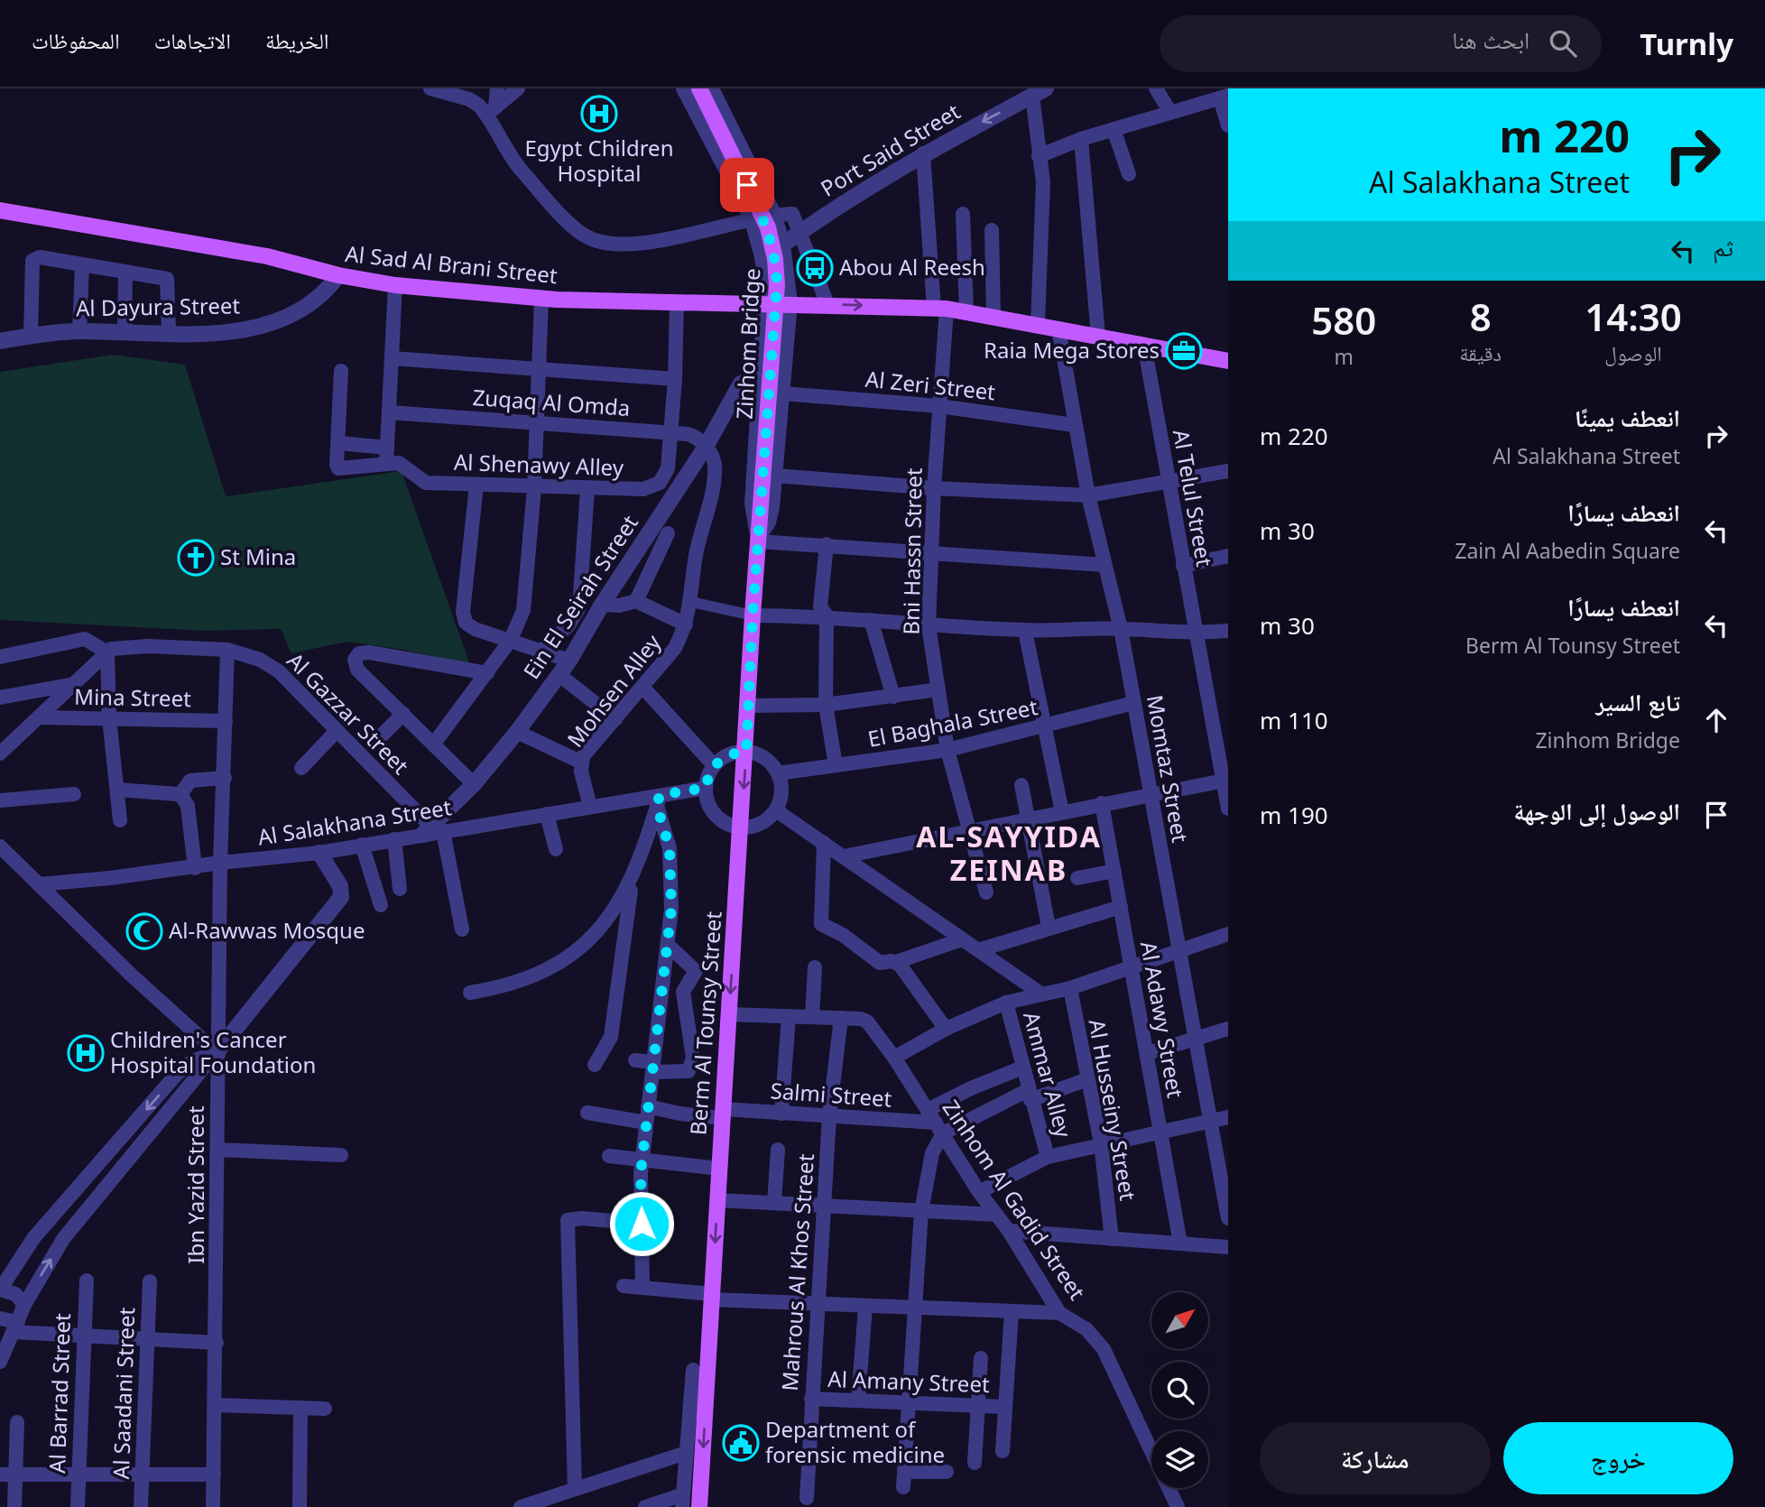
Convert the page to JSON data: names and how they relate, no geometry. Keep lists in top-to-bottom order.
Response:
{
  "streets": {
    "main road": ["Al Sad Al Brani Street", "Zinhom Bridge", "Berm Al Tounsy Street"],
    "street": [
      "Port Said Street",
      "Al Dayura Street",
      "Al Zeri Street",
      "Zuqaq Al Omda",
      "Al Shenawy Alley",
      "Al Telul Street",
      "Bni Hassn Street",
      "Ein El Seirah Street",
      "Mohsen Alley",
      "Mina Street",
      "Al Gazzar Street",
      "El Baghala Street",
      "Momtaz Street",
      "Al Salakhana Street",
      "Al Adawy Street",
      "Ammar Alley",
      "Salmi Street",
      "Al Husseiny Street",
      "Ibn Yazid Street",
      "Zinhom Al Gadid Street",
      "Mahrous Al Khos Street",
      "Al Amany Street",
      "Al Barrad Street",
      "Al Saadani Street"
    ]
  },
  "crossings": [
    ["Port Said Street", "Bni Hassn Street"],
    ["Port Said Street", "Berm Al Tounsy Street"],
    ["Al Sad Al Brani Street", "Al Dayura Street"],
    ["Al Sad Al Brani Street", "Al Shenawy Alley"],
    ["Al Sad Al Brani Street", "Al Telul Street"],
    ["Al Sad Al Brani Street", "Bni Hassn Street"],
    ["Al Sad Al Brani Street", "Momtaz Street"],
    ["Al Sad Al Brani Street", "Berm Al Tounsy Street"],
    ["Zinhom Bridge", "Berm Al Tounsy Street"],
    ["Al Zeri Street", "Bni Hassn Street"],
    ["Al Zeri Street", "Momtaz Street"],
    ["Al Zeri Street", "Berm Al Tounsy Street"],
    ["Zuqaq Al Omda", "Al Shenawy Alley"],
    ["Zuqaq Al Omda", "Ein El Seirah Street"],
    ["Zuqaq Al Omda", "Mohsen Alley"],
    ["Bni Hassn Street", "El Baghala Street"],
    ["Ein El Seirah Street", "Mohsen Alley"],
    ["Ein El Seirah Street", "Al Gazzar Street"],
    ["Ein El Seirah Street", "Al Salakhana Street"],
    ["Ein El Seirah Street", "Berm Al Tounsy Street"],
    ["Mohsen Alley", "Al Salakhana Street"],
    ["Mina Street", "Al Gazzar Street"],
    ["Al Gazzar Street", "Al Salakhana Street"],
    ["El Baghala Street", "Momtaz Street"],
    ["Al Salakhana Street", "Ibn Yazid Street"],
    ["Berm Al Tounsy Street", "Salmi Street"],
    ["Salmi Street", "Zinhom Al Gadid Street"],
    ["Salmi Street", "Mahrous Al Khos Street"],
    ["Zinhom Al Gadid Street", "Mahrous Al Khos Street"],
    ["Mahrous Al Khos Street", "Al Amany Street"]
  ],
  "one_way": ["Port Said Street"],
  "districts": ["AL-SAYYIDA ZEINAB"],
  "places": {
    "hospital": ["Egypt Children Hospital", "Children's Cancer Hospital Foundation"],
    "bus stop": ["Abou Al Reesh"],
    "office": ["Raia Mega Stores"],
    "church": ["St Mina"],
    "mosque": ["Al-Rawwas Mosque"],
    "public building": ["Department of forensic medicine"]
  },
  "north": "top right",
  "page": {
    "header": "Turnly",
    "search": "ابحث هنا",
    "nav": ["الخريطة", "الاتجاهات", "المحفوظات"],
    "turn": ["220 m", "Al Salakhana Street"],
    "then": "ثم",
    "eta": [
      "14:30",
      "الوصول",
      "8",
      "دقيقة",
      "580",
      "m"
    ],
    "list": [
      {
        "name": "انعطف يمينًا",
        "note": "Al Salakhana Street",
        "value": "220 m"
      },
      {
        "name": "انعطف يسارًا",
        "note": "Zain Al Aabedin Square",
        "value": "30 m"
      },
      {
        "name": "انعطف يسارًا",
        "note": "Berm Al Tounsy Street",
        "value": "30 m"
      },
      {
        "name": "تابع السير",
        "note": "Zinhom Bridge",
        "value": "110 m"
      },
      {
        "name": "الوصول إلى الوجهة",
        "value": "190 m"
      }
    ],
    "buttons": ["خروج", "مشاركة"]
  }
}
